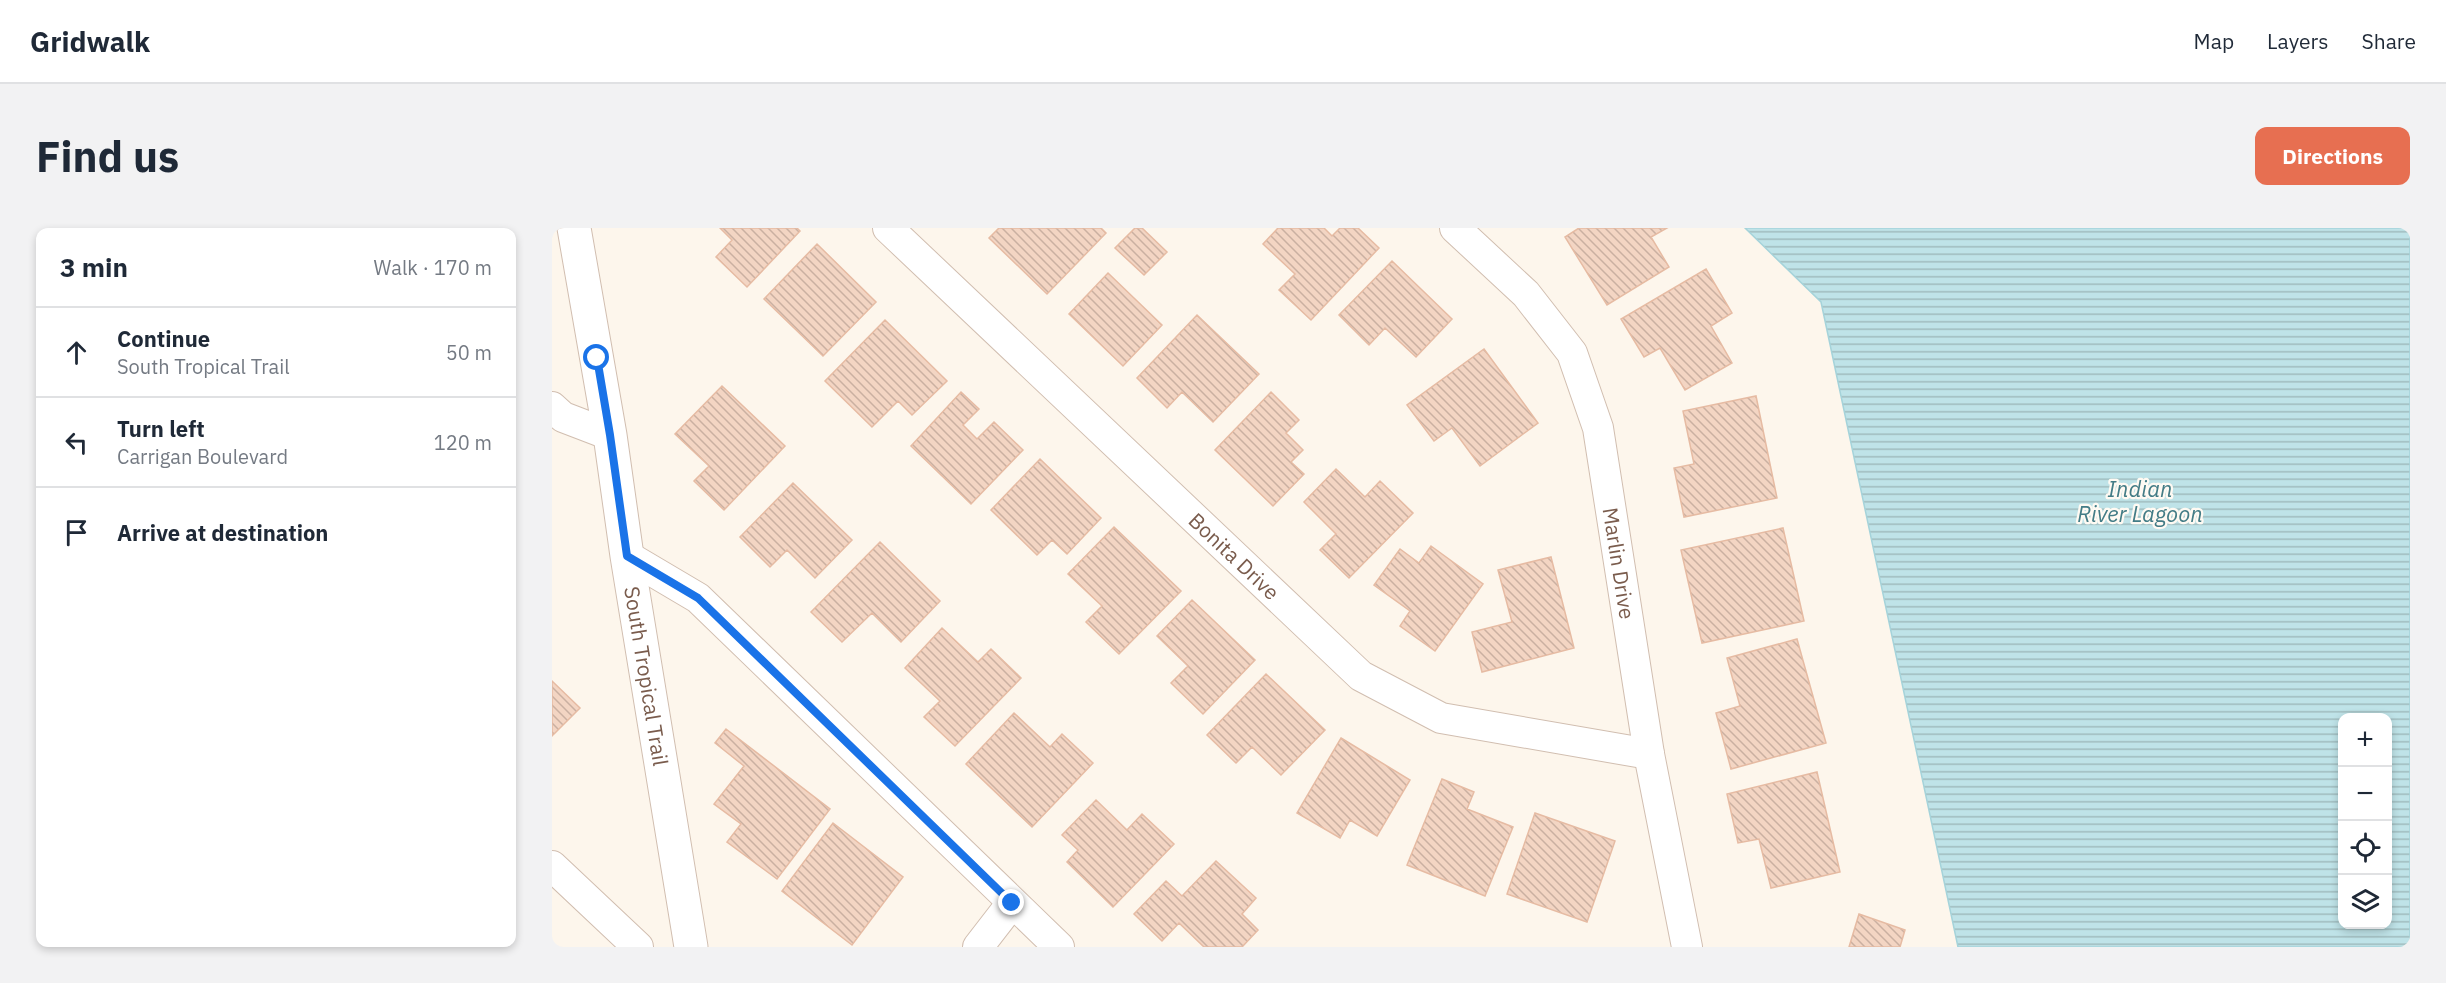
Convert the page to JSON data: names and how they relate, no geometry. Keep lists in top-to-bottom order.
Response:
{
  "streets": {
    "street": ["Bonita Drive", "Marlin Drive", "South Tropical Trail"]
  },
  "crossings": [
    ["Bonita Drive", "Marlin Drive"]
  ],
  "water": ["Indian River Lagoon"],
  "page": {
    "header": "Gridwalk",
    "nav": ["Map", "Layers", "Share"],
    "buttons": "Directions",
    "title": "Find us",
    "heading": ["3 min", "Walk · 170 m"],
    "list": [
      ["Continue", "South Tropical Trail", "50 m"],
      ["Turn left", "Carrigan Boulevard", "120 m"],
      "Arrive at destination"
    ],
    "map_buttons": ["+", "−"]
  }
}
